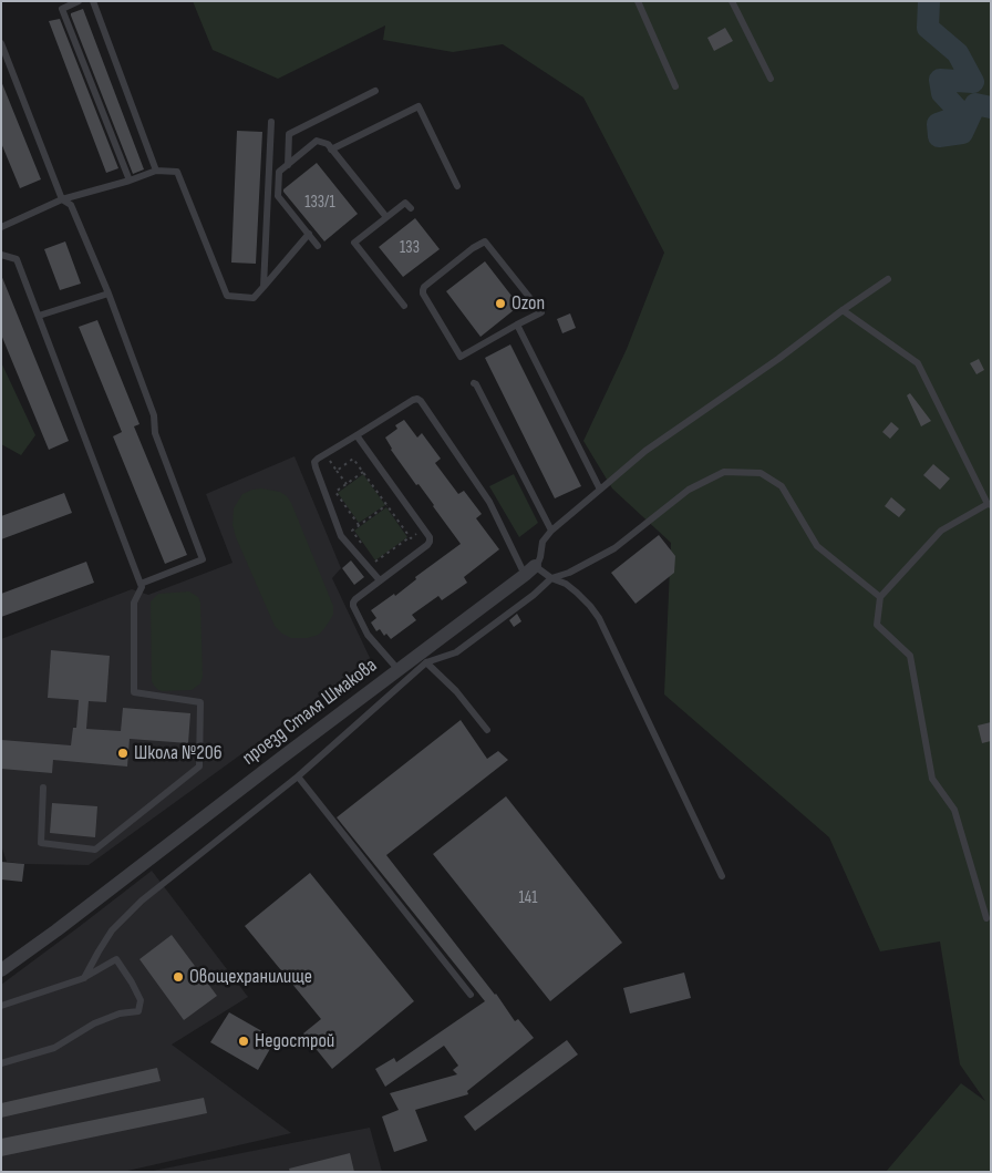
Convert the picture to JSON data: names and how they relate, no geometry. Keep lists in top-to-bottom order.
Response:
{
  "streets": {
    "street": ["проезд Сталя Шмакова"]
  },
  "places": [
    "Ozon",
    "Школа №206",
    "Овощехранилище",
    "Недострой"
  ],
  "house_numbers": ["133/1", "133", "141"]
}
